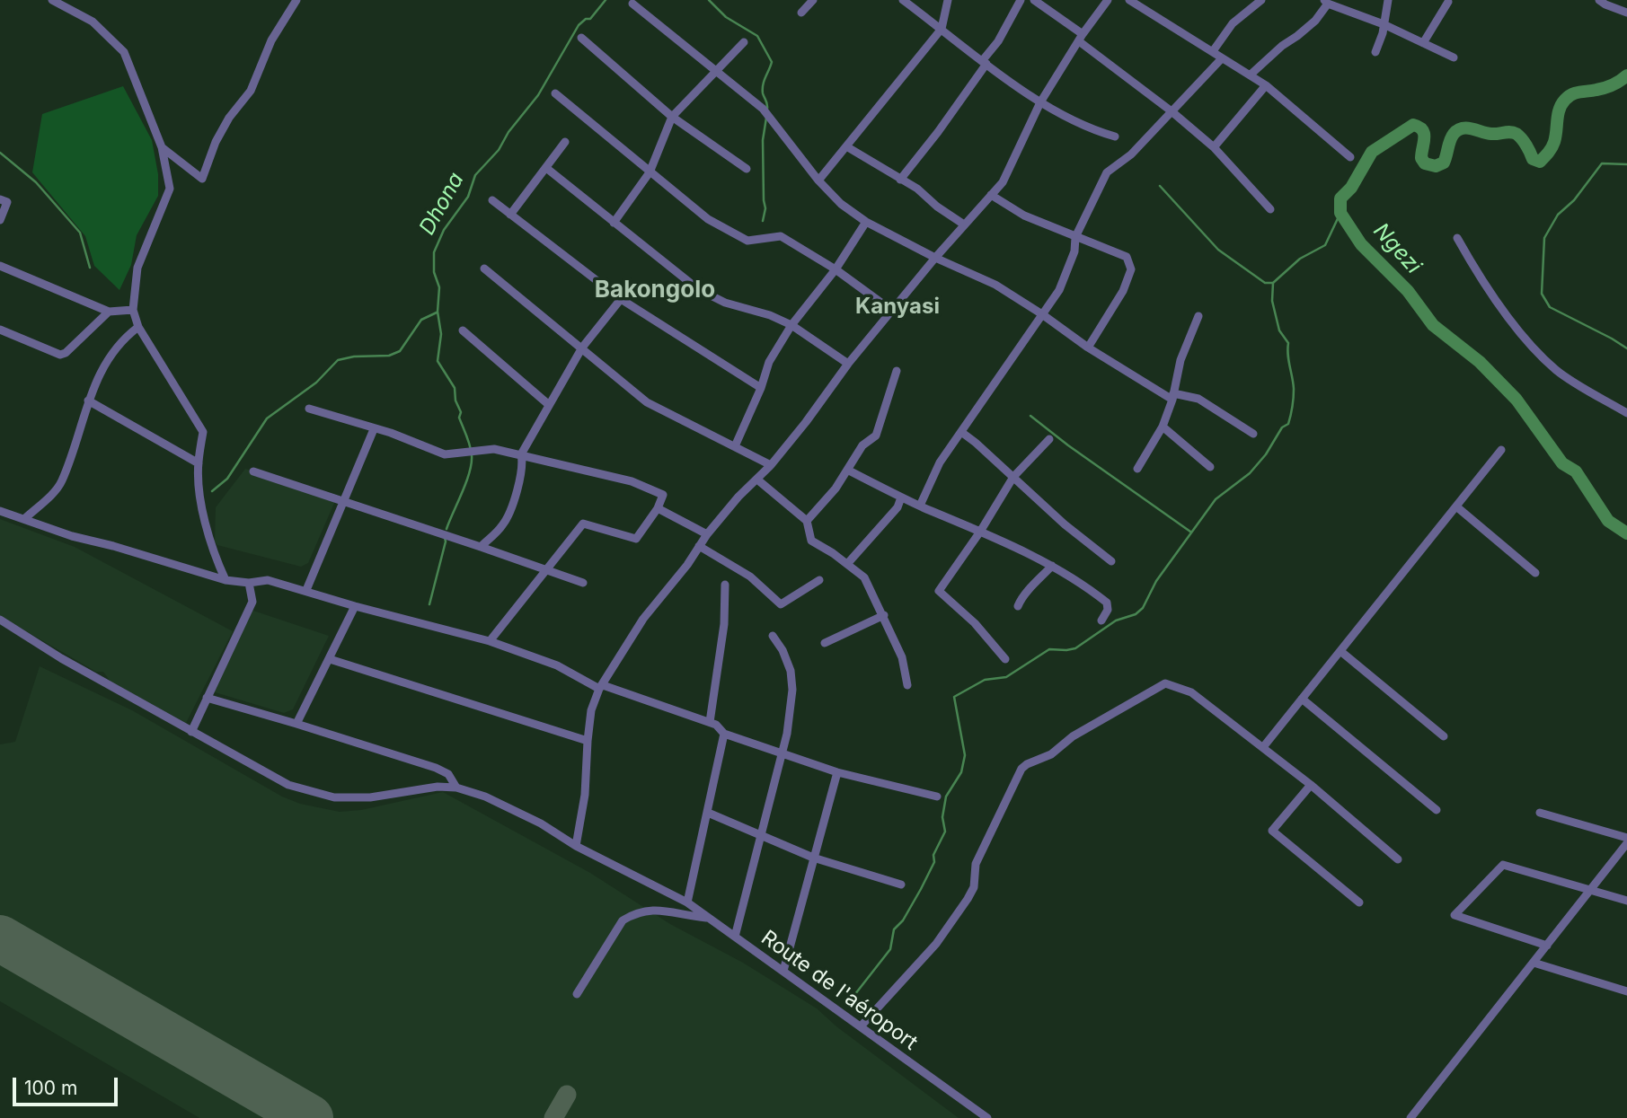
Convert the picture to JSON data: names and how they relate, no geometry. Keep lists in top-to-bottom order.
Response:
{
  "streets": {
    "street": ["Route de l'aéroport"]
  },
  "districts": ["Bakongolo", "Kanyasi"],
  "water": ["Dhona", "Ngezi"],
  "scale_bar": "100 m"
}
